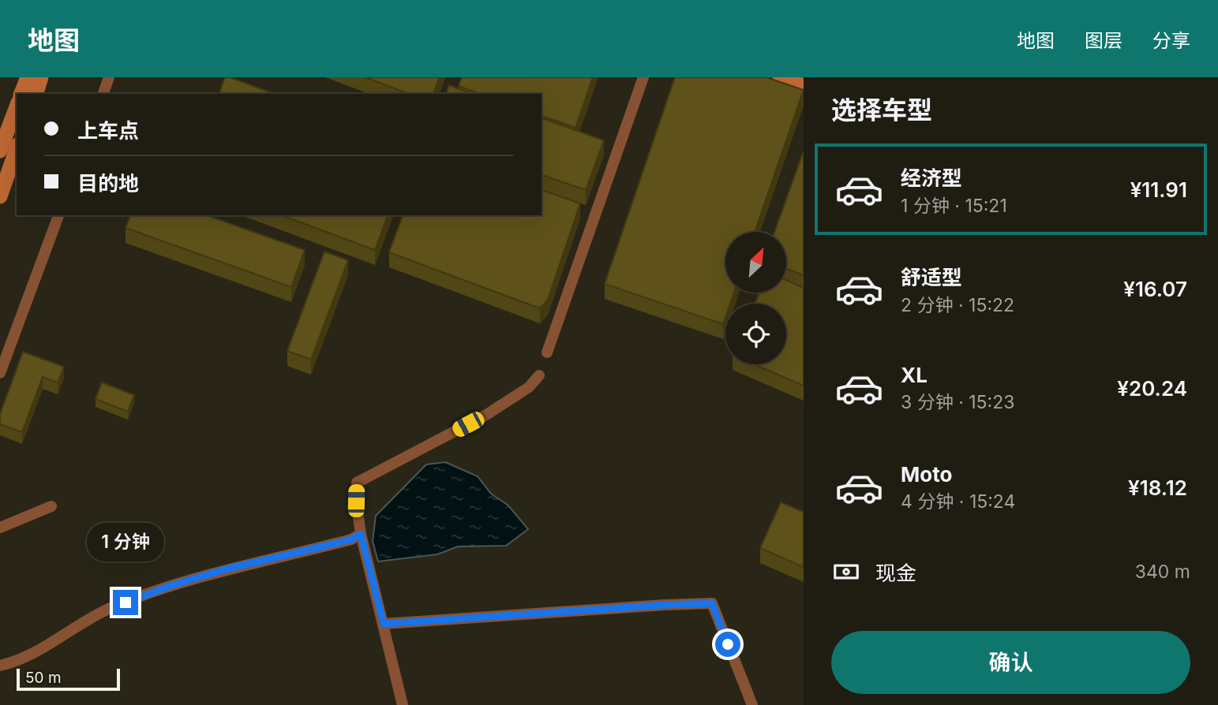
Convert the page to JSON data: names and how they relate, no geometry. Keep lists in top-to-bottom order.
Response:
{
  "scale_bar": "50 m",
  "north": "top right",
  "page": {
    "header": "地图",
    "nav": ["地图", "图层", "分享"],
    "heading": "选择车型",
    "banner": ["上车点", "目的地"],
    "list": [
      {
        "name": "经济型",
        "note": "1 分钟 · 15:21",
        "value": "¥11.91"
      },
      {
        "name": "舒适型",
        "note": "2 分钟 · 15:22",
        "value": "¥16.07"
      },
      {
        "name": "XL",
        "note": "3 分钟 · 15:23",
        "value": "¥20.24"
      },
      {
        "name": "Moto",
        "note": "4 分钟 · 15:24",
        "value": "¥18.12"
      }
    ],
    "bubble": "1 分钟",
    "pay": ["现金", "340 m"],
    "buttons": "确认",
    "scale": "50 m"
  }
}
